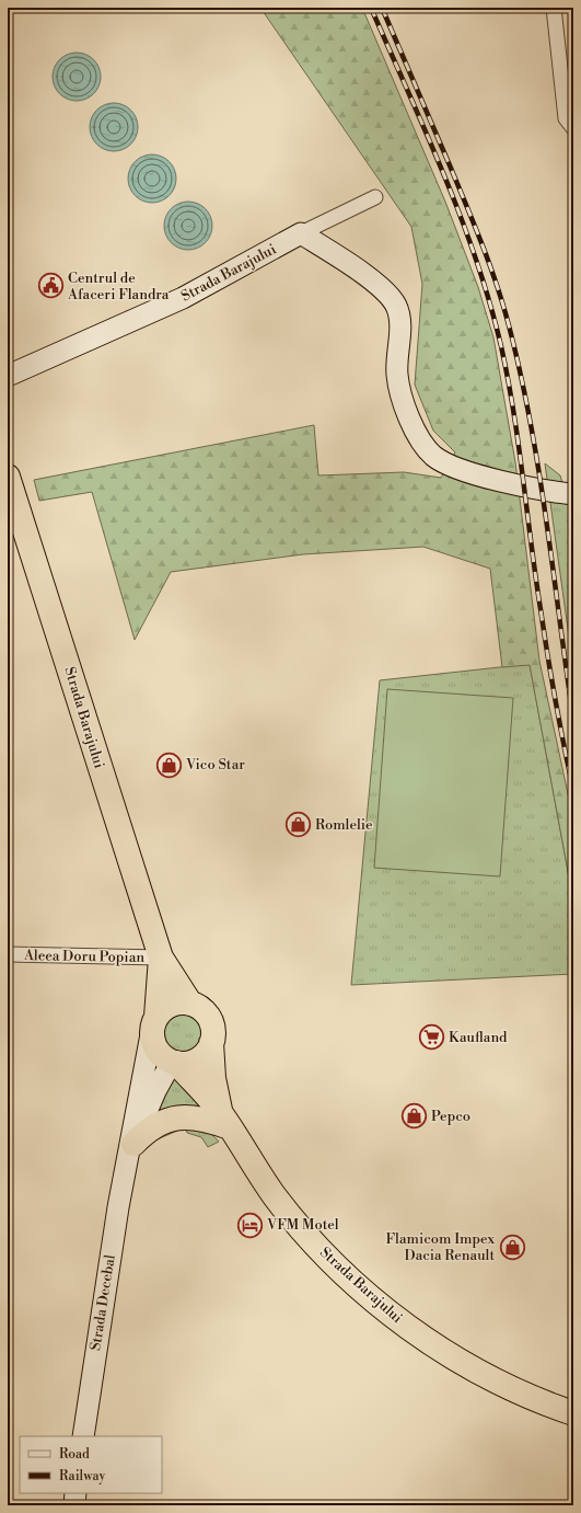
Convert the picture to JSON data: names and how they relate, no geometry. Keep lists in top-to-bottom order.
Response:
{
  "streets": {
    "highway": ["Strada Barajului"],
    "street": ["Aleea Doru Popian", "Strada Decebal"]
  },
  "crossings": [
    ["Strada Barajului", "Aleea Doru Popian"],
    ["Strada Barajului", "Strada Decebal"]
  ],
  "places": {
    "public building": ["Centrul de Afaceri Flandra"],
    "shop": [
      "Vico Star",
      "Romlelie",
      "Pepco",
      "Flamicom Impex Dacia Renault"
    ],
    "supermarket": ["Kaufland"],
    "hotel": ["VFM Motel"]
  },
  "legend": ["Road", "Railway"]
}
